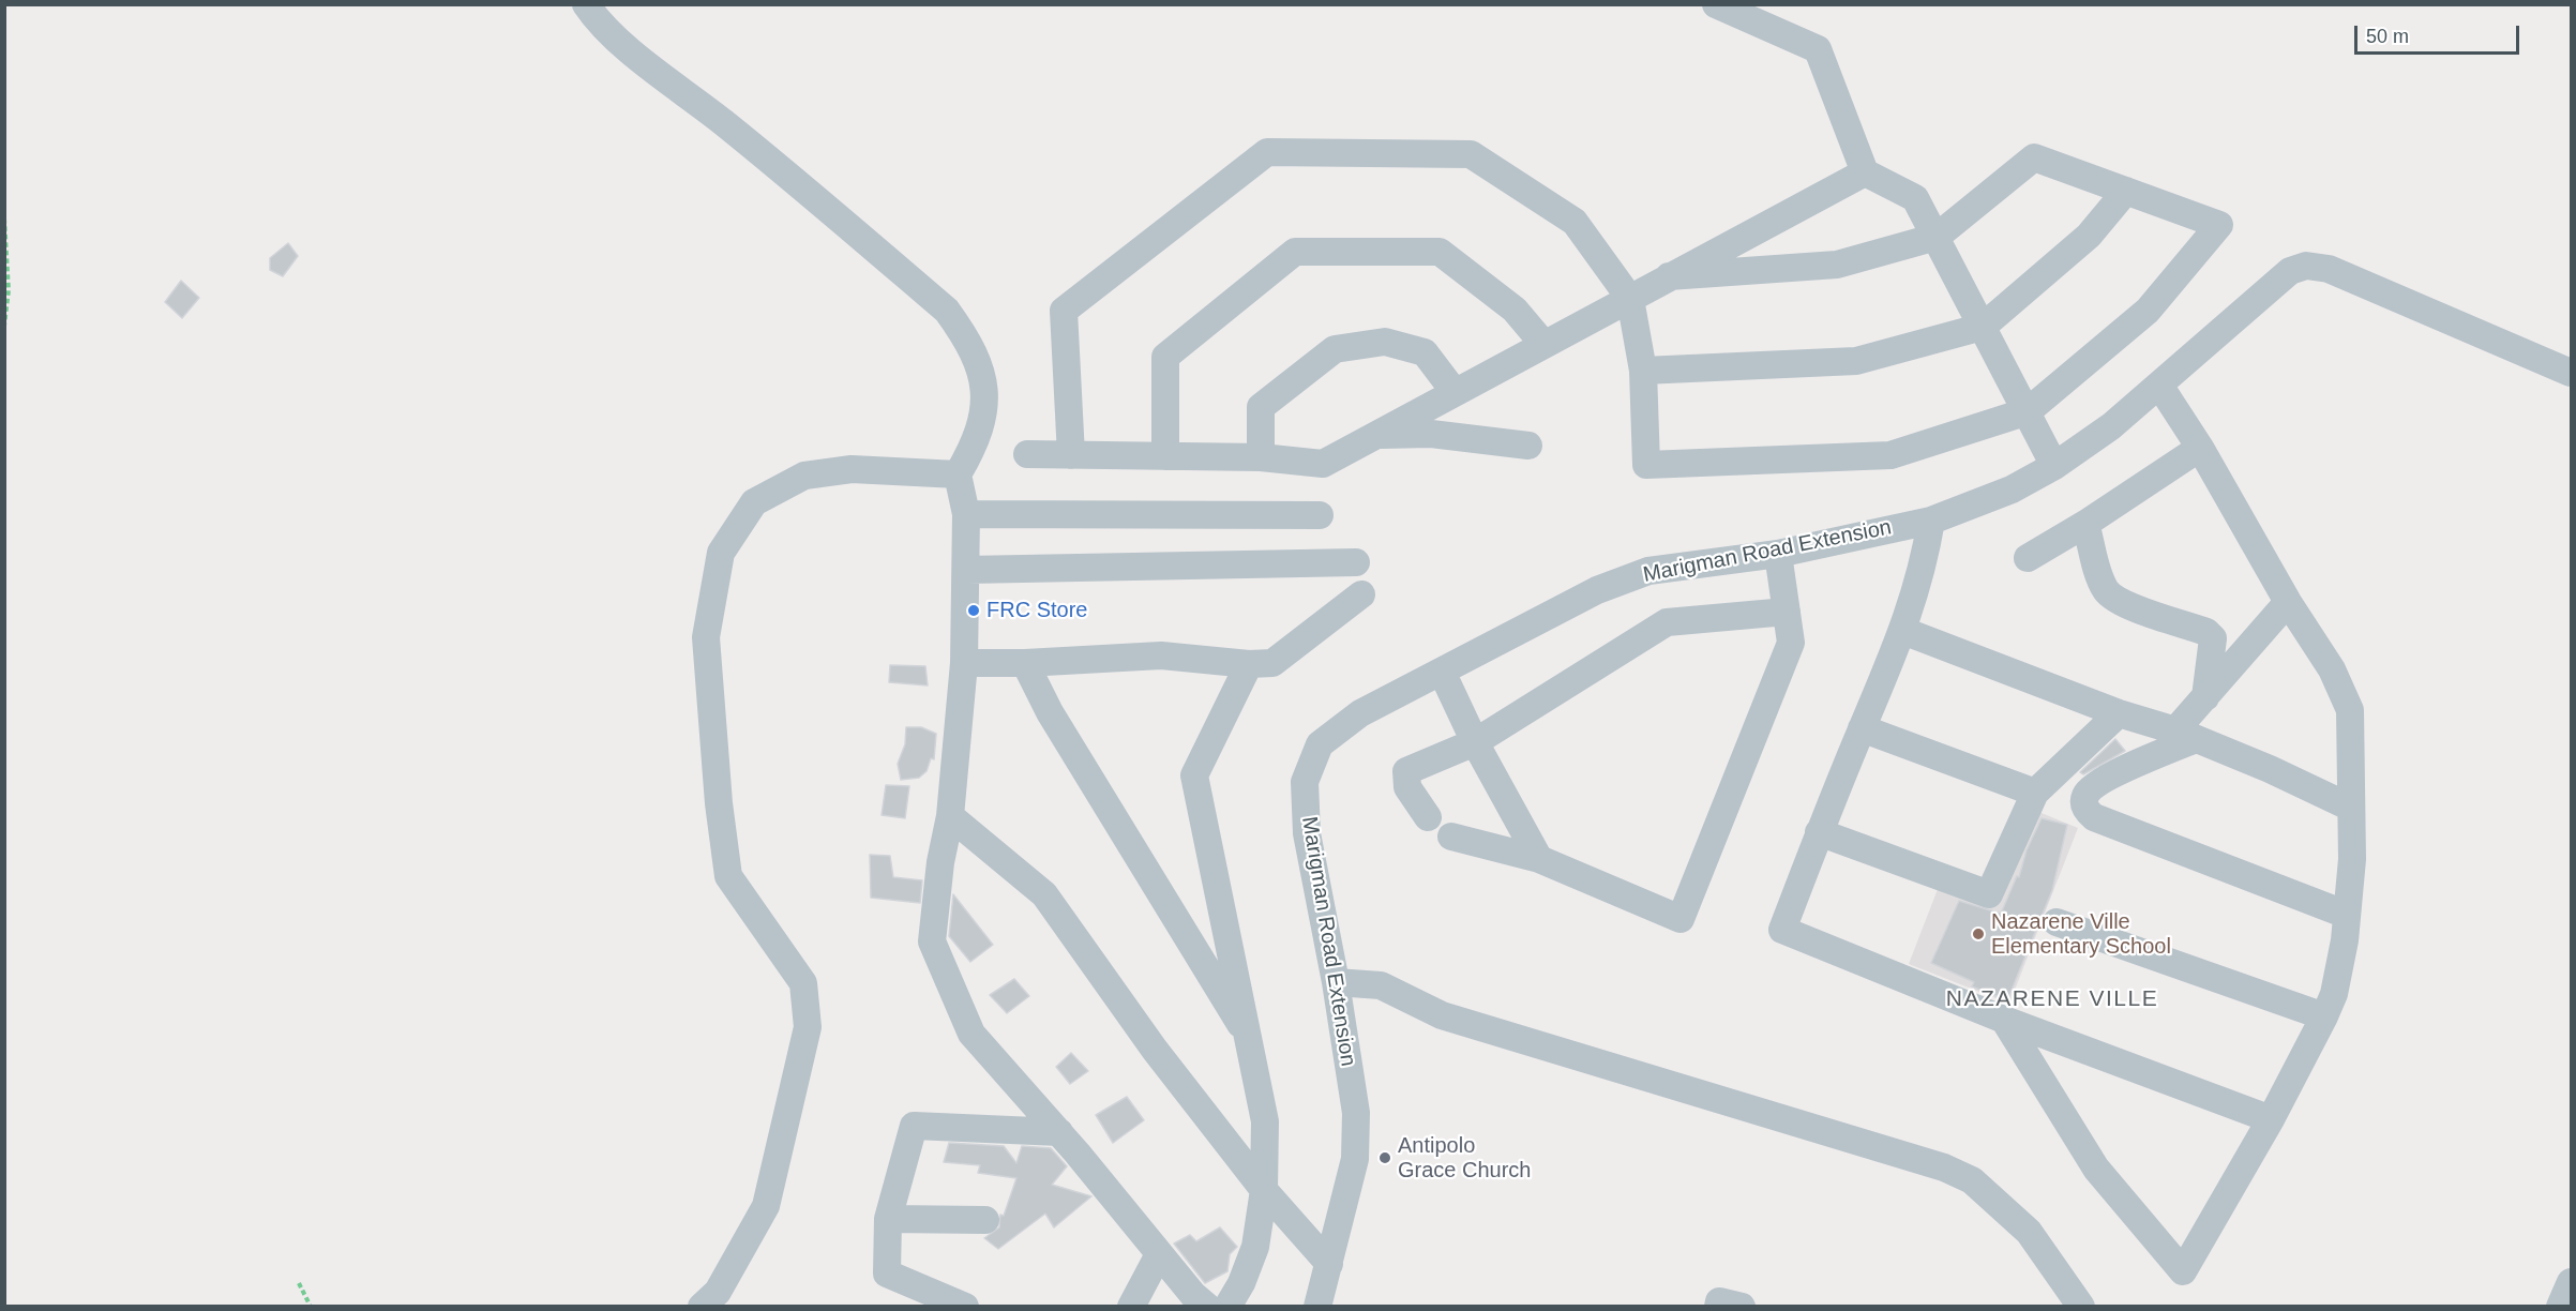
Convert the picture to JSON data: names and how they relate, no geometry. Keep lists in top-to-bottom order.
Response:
{
  "streets": {
    "street": ["Marigman Road Extension"]
  },
  "districts": ["NAZARENE VILLE"],
  "places": ["FRC Store", "Nazarene Ville Elementary School", "Antipolo Grace Church"],
  "scale_bar": "50 m"
}
